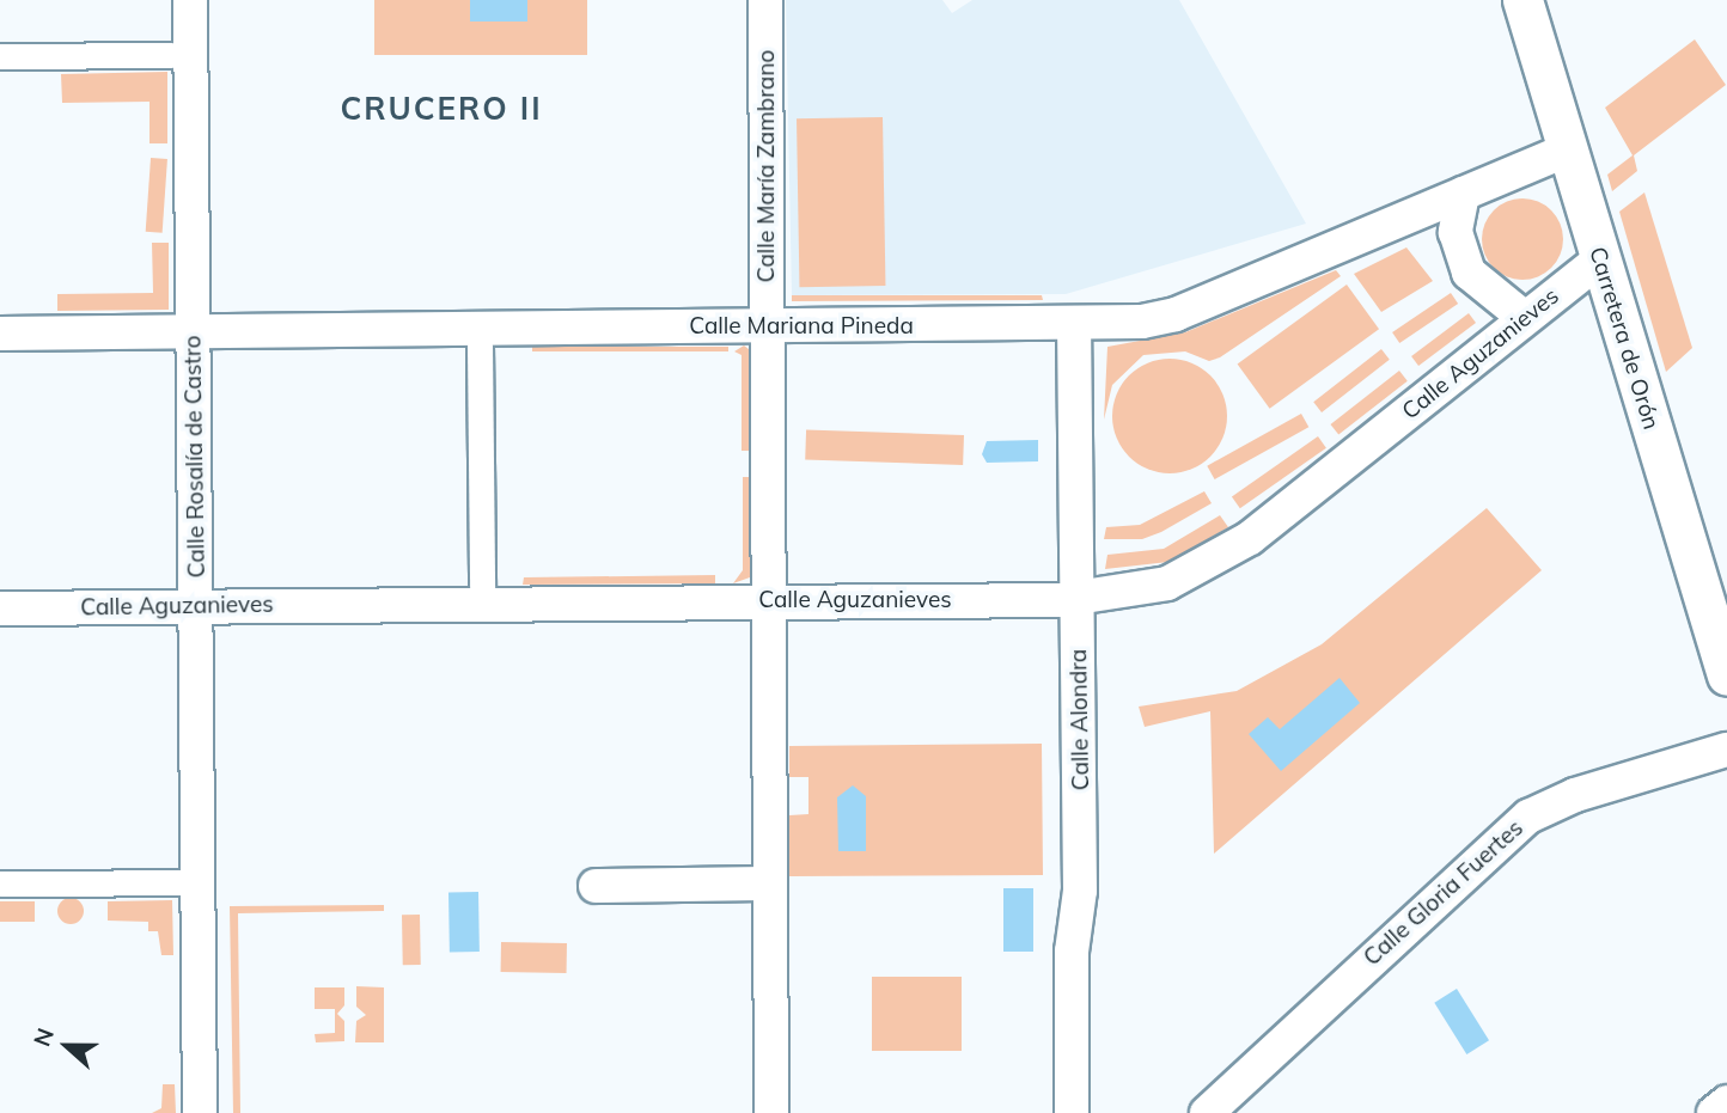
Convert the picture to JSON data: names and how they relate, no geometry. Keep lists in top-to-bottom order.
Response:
{
  "streets": {
    "street": [
      "Calle María Zambrano",
      "Calle Mariana Pineda",
      "Carretera de Orón",
      "Calle Aguzanieves",
      "Calle Rosalía de Castro",
      "Calle Alondra",
      "Calle Gloria Fuertes"
    ]
  },
  "crossings": [
    ["Calle María Zambrano", "Calle Mariana Pineda"],
    ["Calle María Zambrano", "Calle Aguzanieves"],
    ["Calle Mariana Pineda", "Carretera de Orón"],
    ["Calle Mariana Pineda", "Calle Rosalía de Castro"],
    ["Calle Mariana Pineda", "Calle Alondra"],
    ["Carretera de Orón", "Calle Aguzanieves"],
    ["Calle Aguzanieves", "Calle Rosalía de Castro"],
    ["Calle Aguzanieves", "Calle Alondra"]
  ],
  "districts": ["CRUCERO II"],
  "north": "left"
}
